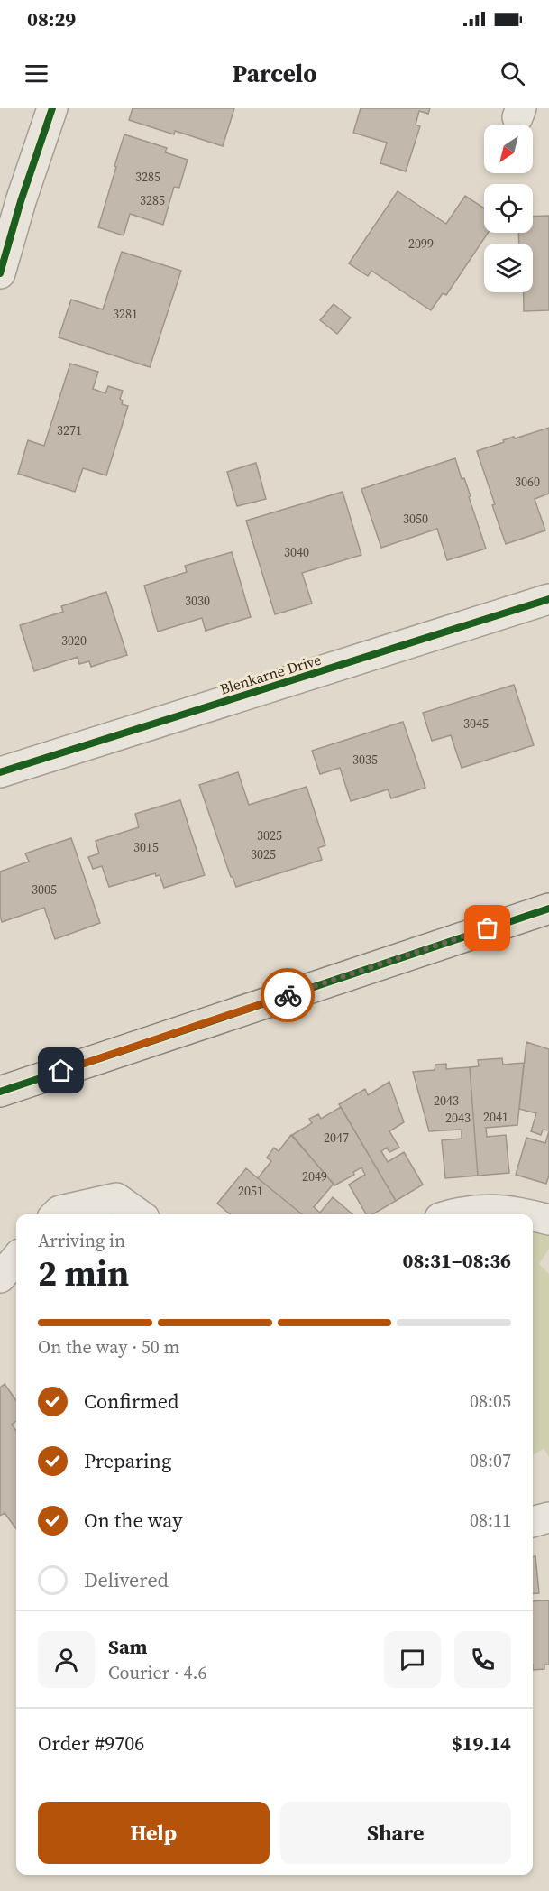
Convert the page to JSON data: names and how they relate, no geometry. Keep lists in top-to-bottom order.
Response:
{
  "streets": {
    "street": ["Blenkarne Drive"]
  },
  "house_numbers": [
    "3285",
    "3285",
    "2099",
    "3281",
    "3271",
    "3060",
    "3050",
    "3040",
    "3030",
    "3020",
    "3045",
    "3035",
    "3025",
    "3015",
    "3025",
    "3005",
    "2043",
    "2041",
    "2043",
    "2047",
    "2049",
    "2051"
  ],
  "north": "bottom left",
  "page": {
    "status": "08:29",
    "header": "Parcelo",
    "heading": ["2 min", "Arriving in", "08:31–08:36"],
    "panel": [
      "Sam",
      "Courier · 4.6",
      "Order #9706",
      "$19.14"
    ],
    "bar": "On the way · 50 m",
    "list": [
      ["Confirmed", "08:05"],
      ["Preparing", "08:07"],
      ["On the way", "08:11"],
      "Delivered"
    ],
    "buttons": ["Help", "Share"]
  }
}
